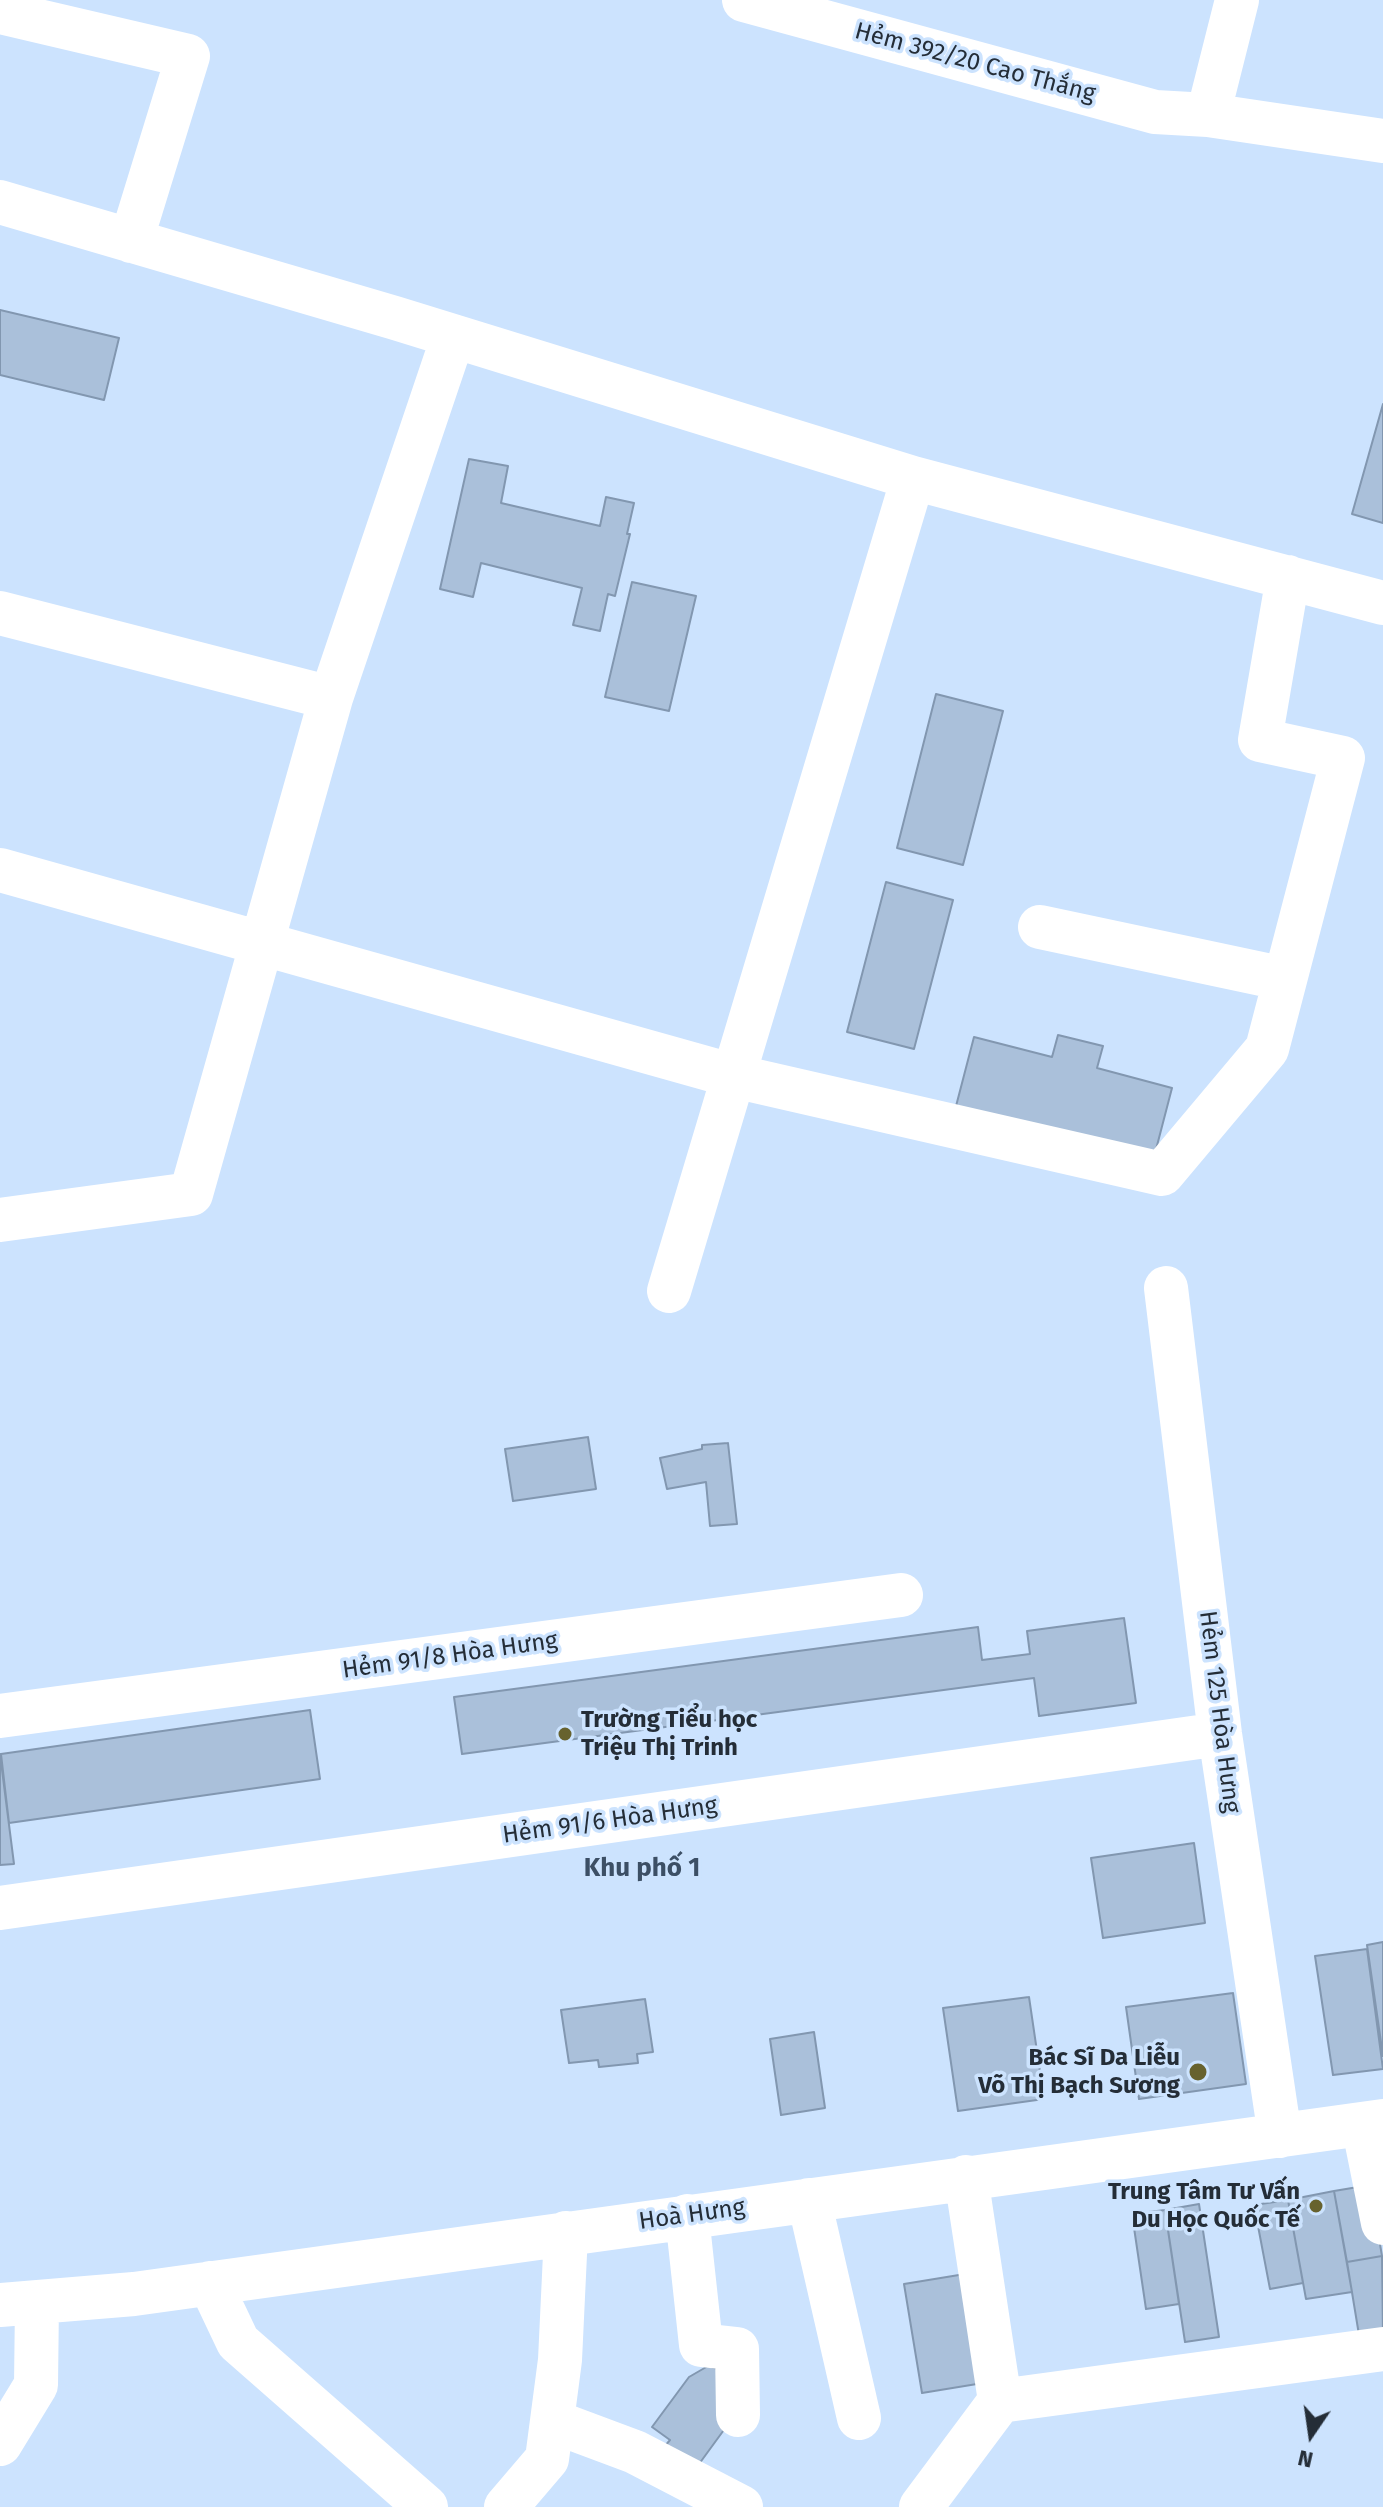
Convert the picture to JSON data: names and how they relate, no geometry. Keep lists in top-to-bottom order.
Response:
{
  "streets": {
    "street": [
      "Hẻm 392/20 Cao Thắng",
      "Hẻm 91/8 Hòa Hưng",
      "Hẻm 125 Hòa Hưng",
      "Hẻm 91/6 Hòa Hưng",
      "Hoà Hưng"
    ]
  },
  "crossings": [
    ["Hẻm 125 Hòa Hưng", "Hẻm 91/6 Hòa Hưng"],
    ["Hẻm 125 Hòa Hưng", "Hoà Hưng"]
  ],
  "districts": ["Khu phố 1"],
  "places": ["Trường Tiểu học Triệu Thị Trinh", "Bác Sĩ Da Liễu Võ Thị Bạch Sương", "Trung Tâm Tư Vấn Du Học Quốc Tế"],
  "north": "bottom"
}
